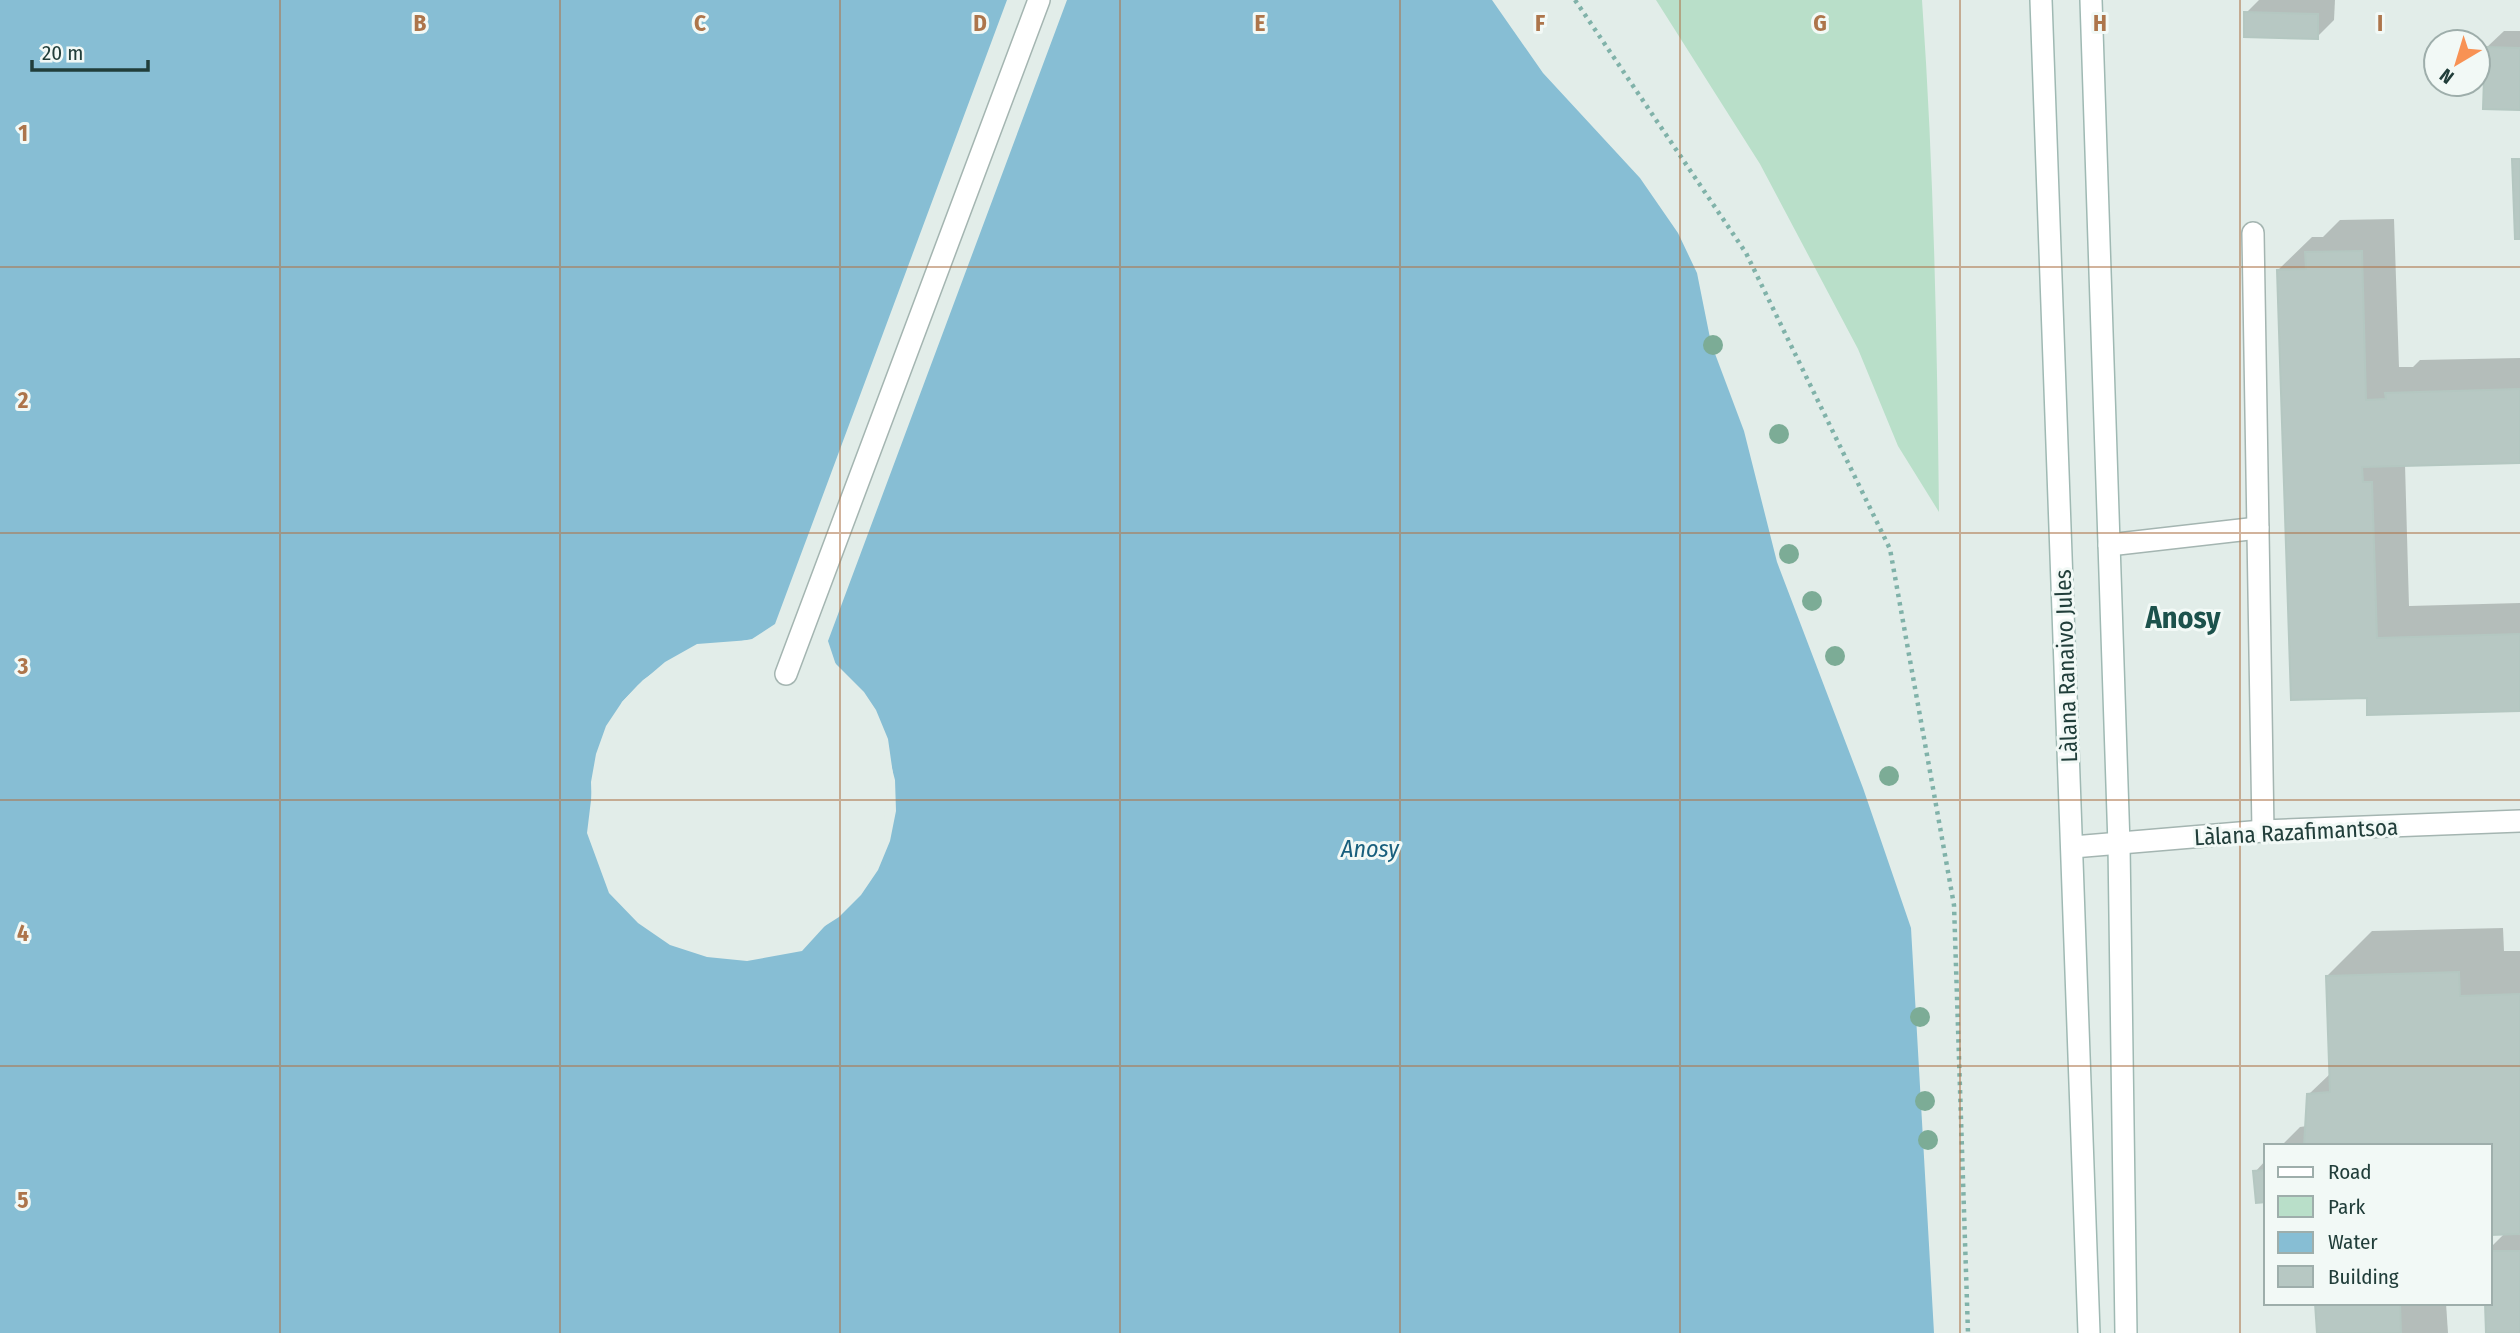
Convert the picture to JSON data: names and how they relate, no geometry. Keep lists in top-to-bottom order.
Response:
{
  "streets": {
    "main road": ["Làlana Ranaivo Jules", "Làlana Razafimantsoa"]
  },
  "crossings": [
    ["Làlana Ranaivo Jules", "Làlana Razafimantsoa"]
  ],
  "districts": ["Anosy"],
  "water": ["Anosy"],
  "legend": [
    "Road",
    "Park",
    "Water",
    "Building"
  ],
  "scale_bar": "20 m",
  "north": "bottom left",
  "grid": {
    "columns": [
      "B",
      "C",
      "D",
      "E",
      "F",
      "G",
      "H",
      "I"
    ],
    "rows": [
      "1",
      "2",
      "3",
      "4",
      "5"
    ]
  }
}
